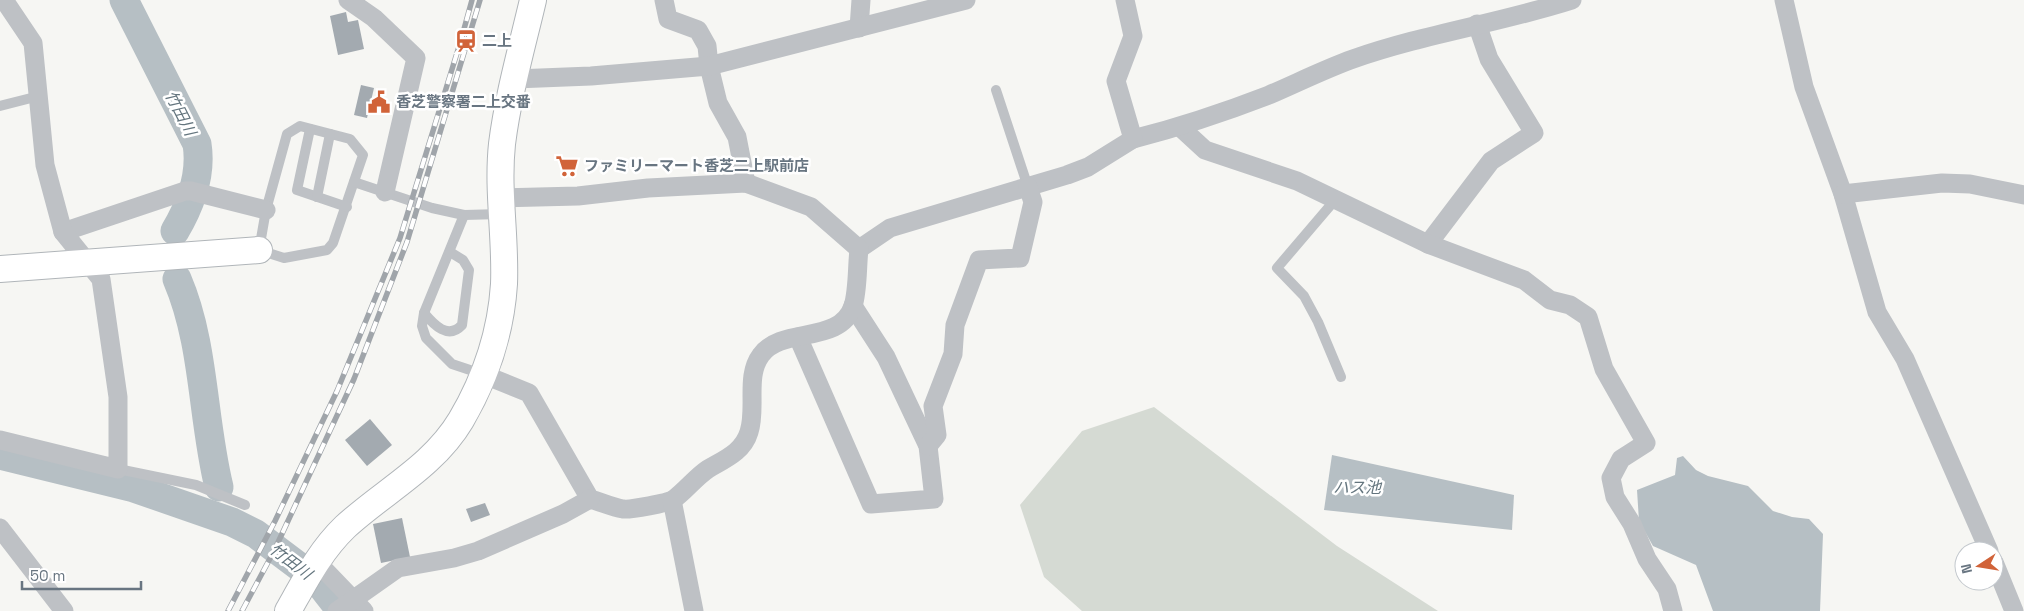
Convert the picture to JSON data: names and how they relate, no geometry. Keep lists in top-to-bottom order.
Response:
{
  "water": ["竹田川", "ハス池"],
  "places": {
    "station": ["二上"],
    "public building": ["香芝警察署二上交番"],
    "supermarket": ["ファミリーマート香芝二上駅前店"]
  },
  "scale_bar": "50 m",
  "north": "left"
}
